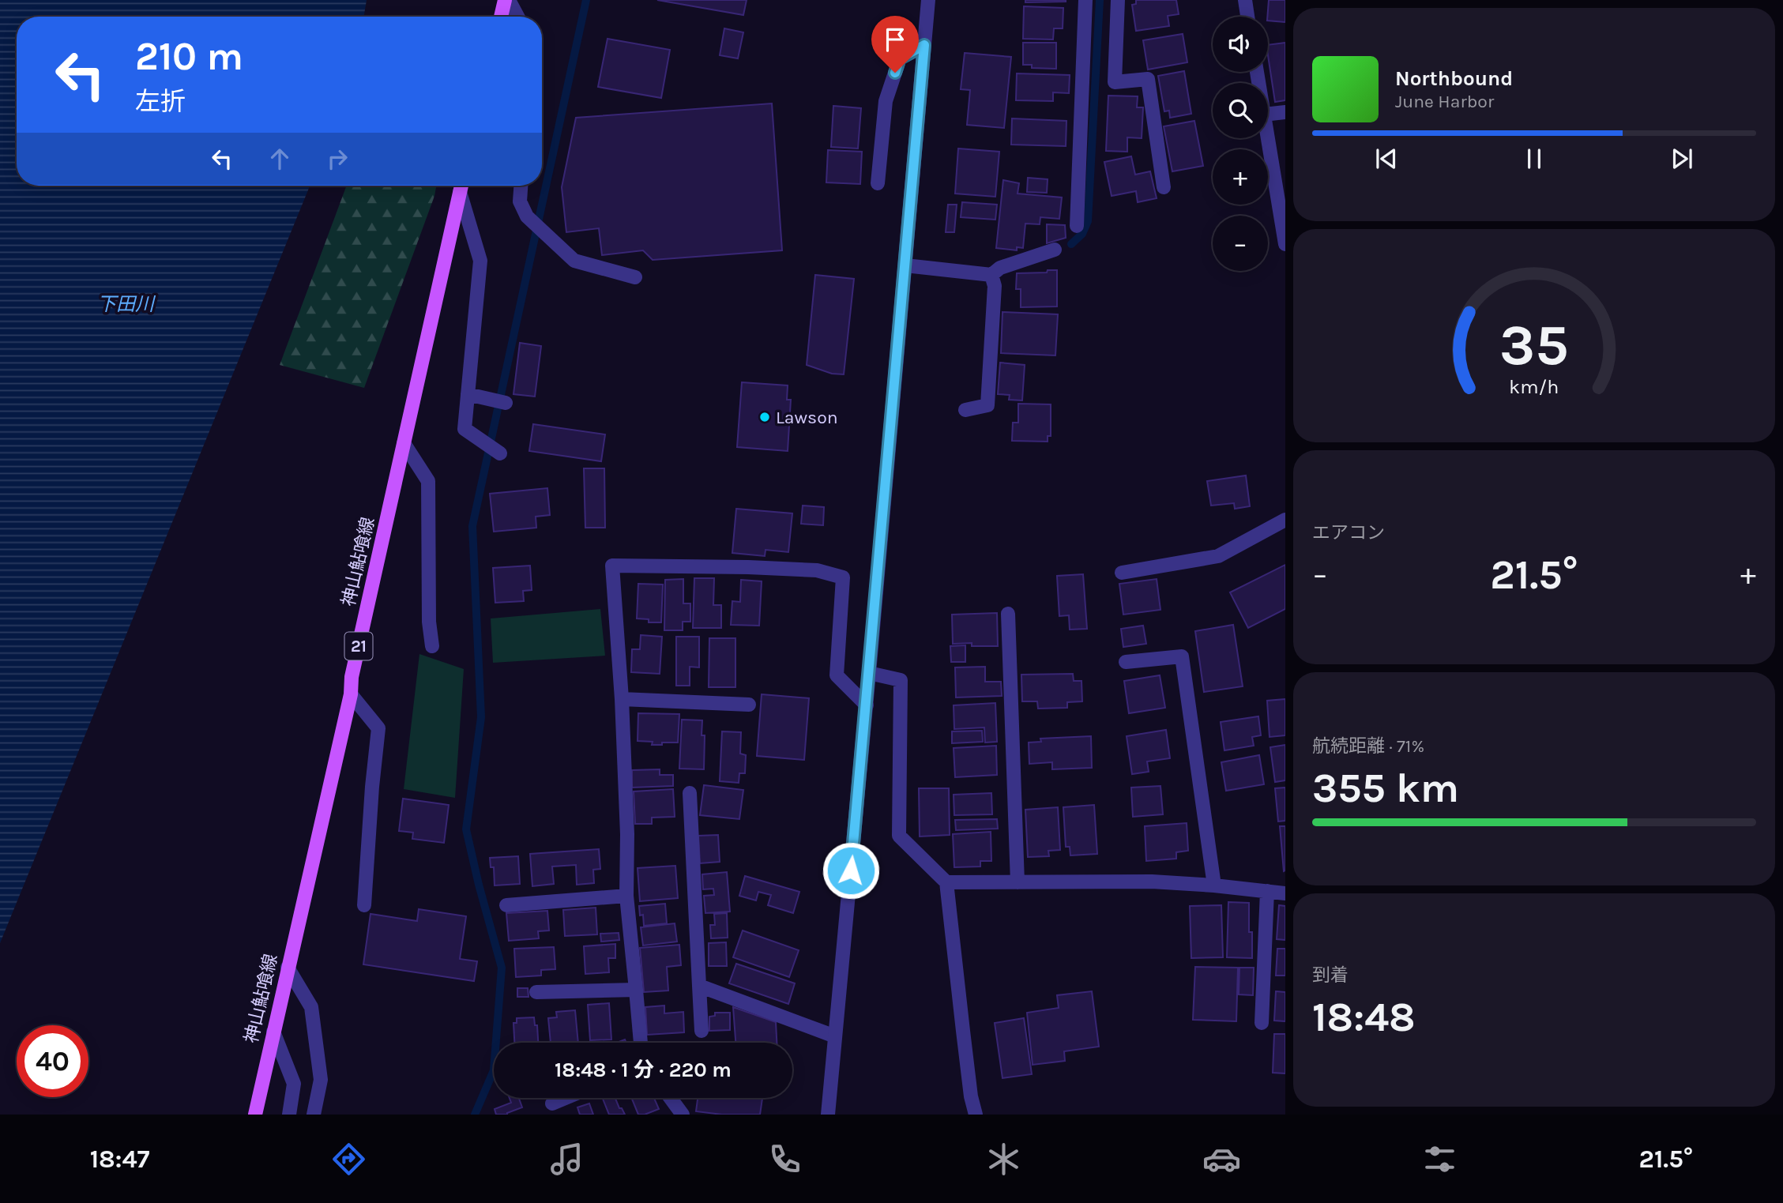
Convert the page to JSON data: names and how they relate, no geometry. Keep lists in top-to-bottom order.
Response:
{
  "streets": {
    "main road": ["神山鮎喰線", "21"]
  },
  "water": ["下田川"],
  "places": ["Lawson"],
  "page": {
    "map_buttons": ["+", "−"],
    "turn": ["210 m", "左折"],
    "song": ["Northbound", "June Harbor"],
    "tile": [
      "エアコン",
      ["航続距離 · 71%", "355 km"],
      ["到着", "18:48"]
    ],
    "heat": ["−", "21.5°", "+"],
    "limit": "40",
    "trip": "18:48 · 1 分 · 220 m",
    "tabs": ["18:47", "21.5°"],
    "gauge": ["35", "km/h"]
  }
}
